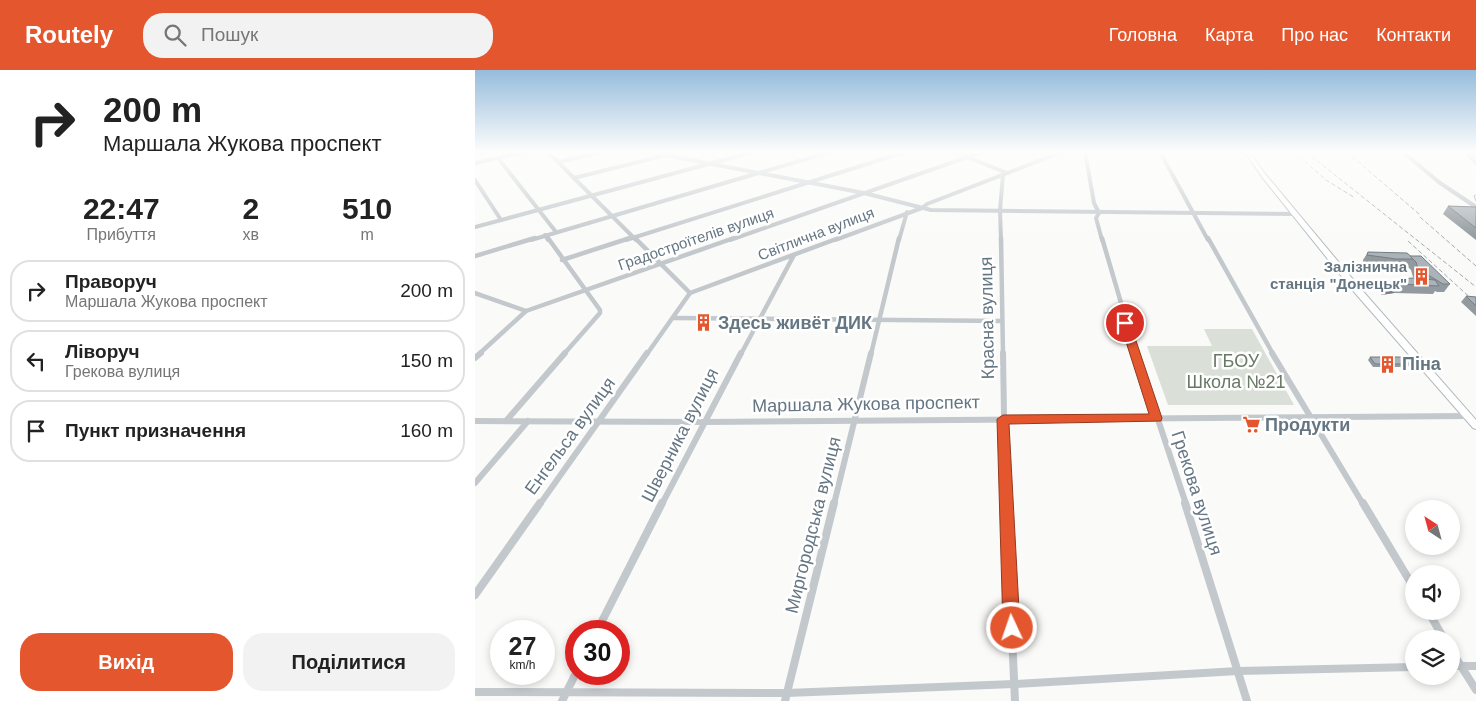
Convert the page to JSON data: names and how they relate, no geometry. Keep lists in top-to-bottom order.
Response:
{
  "streets": {
    "street": [
      "Світлична вулиця",
      "Градостроїтелiв вулиця",
      "Красна вулиця",
      "Маршала Жукова проспект",
      "Шверника вулиця",
      "Енгельса вулиця",
      "Грекова вулиця",
      "Миргородська вулиця"
    ]
  },
  "crossings": [
    ["Світлична вулиця", "Шверника вулиця"],
    ["Світлична вулиця", "Енгельса вулиця"],
    ["Світлична вулиця", "Миргородська вулиця"],
    ["Красна вулиця", "Маршала Жукова проспект"],
    ["Маршала Жукова проспект", "Шверника вулиця"],
    ["Маршала Жукова проспект", "Енгельса вулиця"],
    ["Маршала Жукова проспект", "Грекова вулиця"],
    ["Маршала Жукова проспект", "Миргородська вулиця"]
  ],
  "parks": ["ГБОУ Школа №21"],
  "places": {
    "building": ["Залізнична станція \"Донецьк\"", "Здесь живёт ДИК", "Піна"],
    "supermarket": ["Продукти"]
  },
  "north": "top left",
  "page": {
    "header": "Routely",
    "search": "Пошук",
    "nav": [
      "Головна",
      "Карта",
      "Про нас",
      "Контакти"
    ],
    "turn": ["200 m", "Маршала Жукова проспект"],
    "eta": [
      "22:47",
      "Прибуття",
      "2",
      "хв",
      "510",
      "m"
    ],
    "list": [
      {
        "name": "Праворуч",
        "note": "Маршала Жукова проспект",
        "value": "200 m"
      },
      {
        "name": "Ліворуч",
        "note": "Грекова вулиця",
        "value": "150 m"
      },
      {
        "name": "Пункт призначення",
        "value": "160 m"
      }
    ],
    "speed": "27 km/h",
    "limit": "30",
    "buttons": ["Вихід", "Поділитися"]
  }
}
